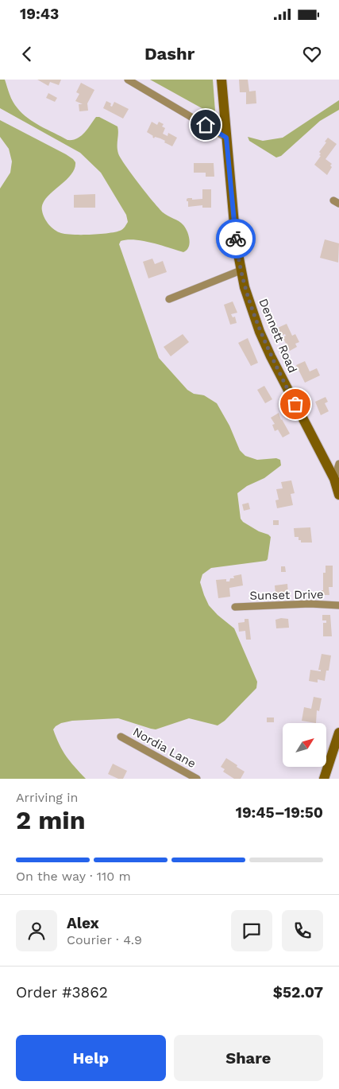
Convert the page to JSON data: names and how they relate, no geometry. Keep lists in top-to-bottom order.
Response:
{
  "streets": {
    "street": ["Dennett Road", "Sunset Drive", "Nordia Lane"]
  },
  "north": "top right",
  "page": {
    "status": "19:43",
    "header": "Dashr",
    "heading": ["2 min", "Arriving in", "19:45–19:50"],
    "panel": [
      "Alex",
      "Courier · 4.9",
      "Order #3862",
      "$52.07"
    ],
    "bar": "On the way · 110 m",
    "buttons": ["Help", "Share"]
  }
}
